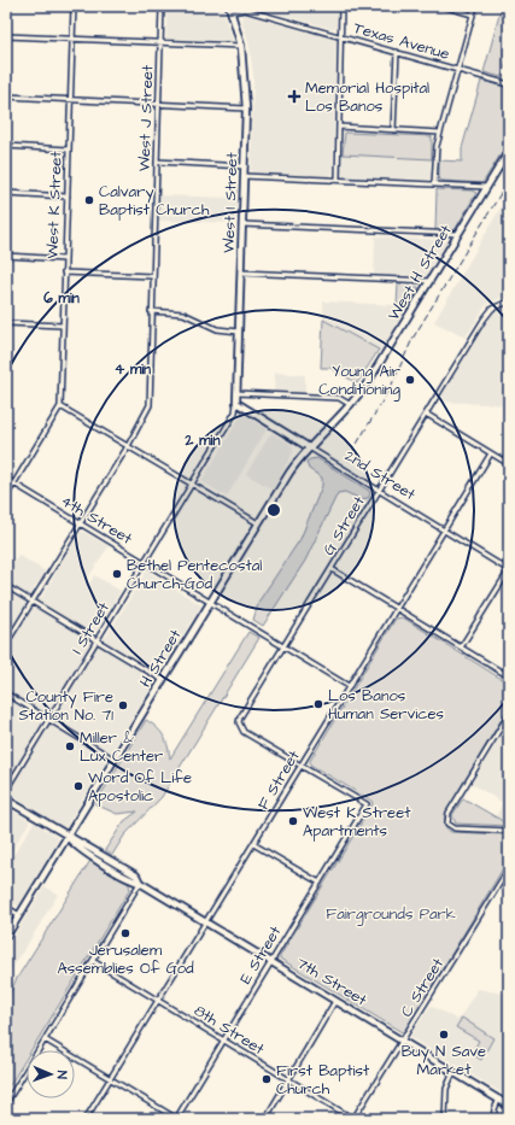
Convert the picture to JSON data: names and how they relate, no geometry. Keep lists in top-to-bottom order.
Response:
{
  "streets": {
    "street": [
      "Texas Avenue",
      "West J Street",
      "West I Street",
      "West K Street",
      "West H Street",
      "2nd Street",
      "4th Street",
      "G Street",
      "I Street",
      "H Street",
      "F Street",
      "E Street",
      "7th Street",
      "C Street",
      "8th Street"
    ]
  },
  "crossings": [
    ["Texas Avenue", "West I Street"],
    ["West I Street", "2nd Street"],
    ["West I Street", "I Street"],
    ["West H Street", "H Street"],
    ["2nd Street", "G Street"],
    ["2nd Street", "I Street"],
    ["2nd Street", "H Street"],
    ["2nd Street", "F Street"],
    ["4th Street", "G Street"],
    ["4th Street", "I Street"],
    ["4th Street", "H Street"],
    ["4th Street", "F Street"],
    ["G Street", "F Street"],
    ["G Street", "E Street"],
    ["H Street", "7th Street"],
    ["F Street", "E Street"],
    ["F Street", "7th Street"],
    ["F Street", "8th Street"],
    ["E Street", "7th Street"],
    ["E Street", "8th Street"],
    ["7th Street", "C Street"],
    ["C Street", "8th Street"]
  ],
  "parks": ["Fairgrounds Park"],
  "places": {
    "health": ["Memorial Hospital Los Banos"],
    "other": [
      "Calvary Baptist Church",
      "Young Air Conditioning",
      "Bethel Pentecostal Church-God",
      "Los Banos Human Services",
      "County Fire Station No. 71",
      "Miller & Lux Center",
      "Word Of Life Apostolic",
      "West K Street Apartments",
      "Jerusalem Assemblies Of God",
      "Buy N Save Market",
      "First Baptist Church"
    ]
  },
  "north": "right",
  "rings": ["6 min", "4 min", "2 min"]
}
